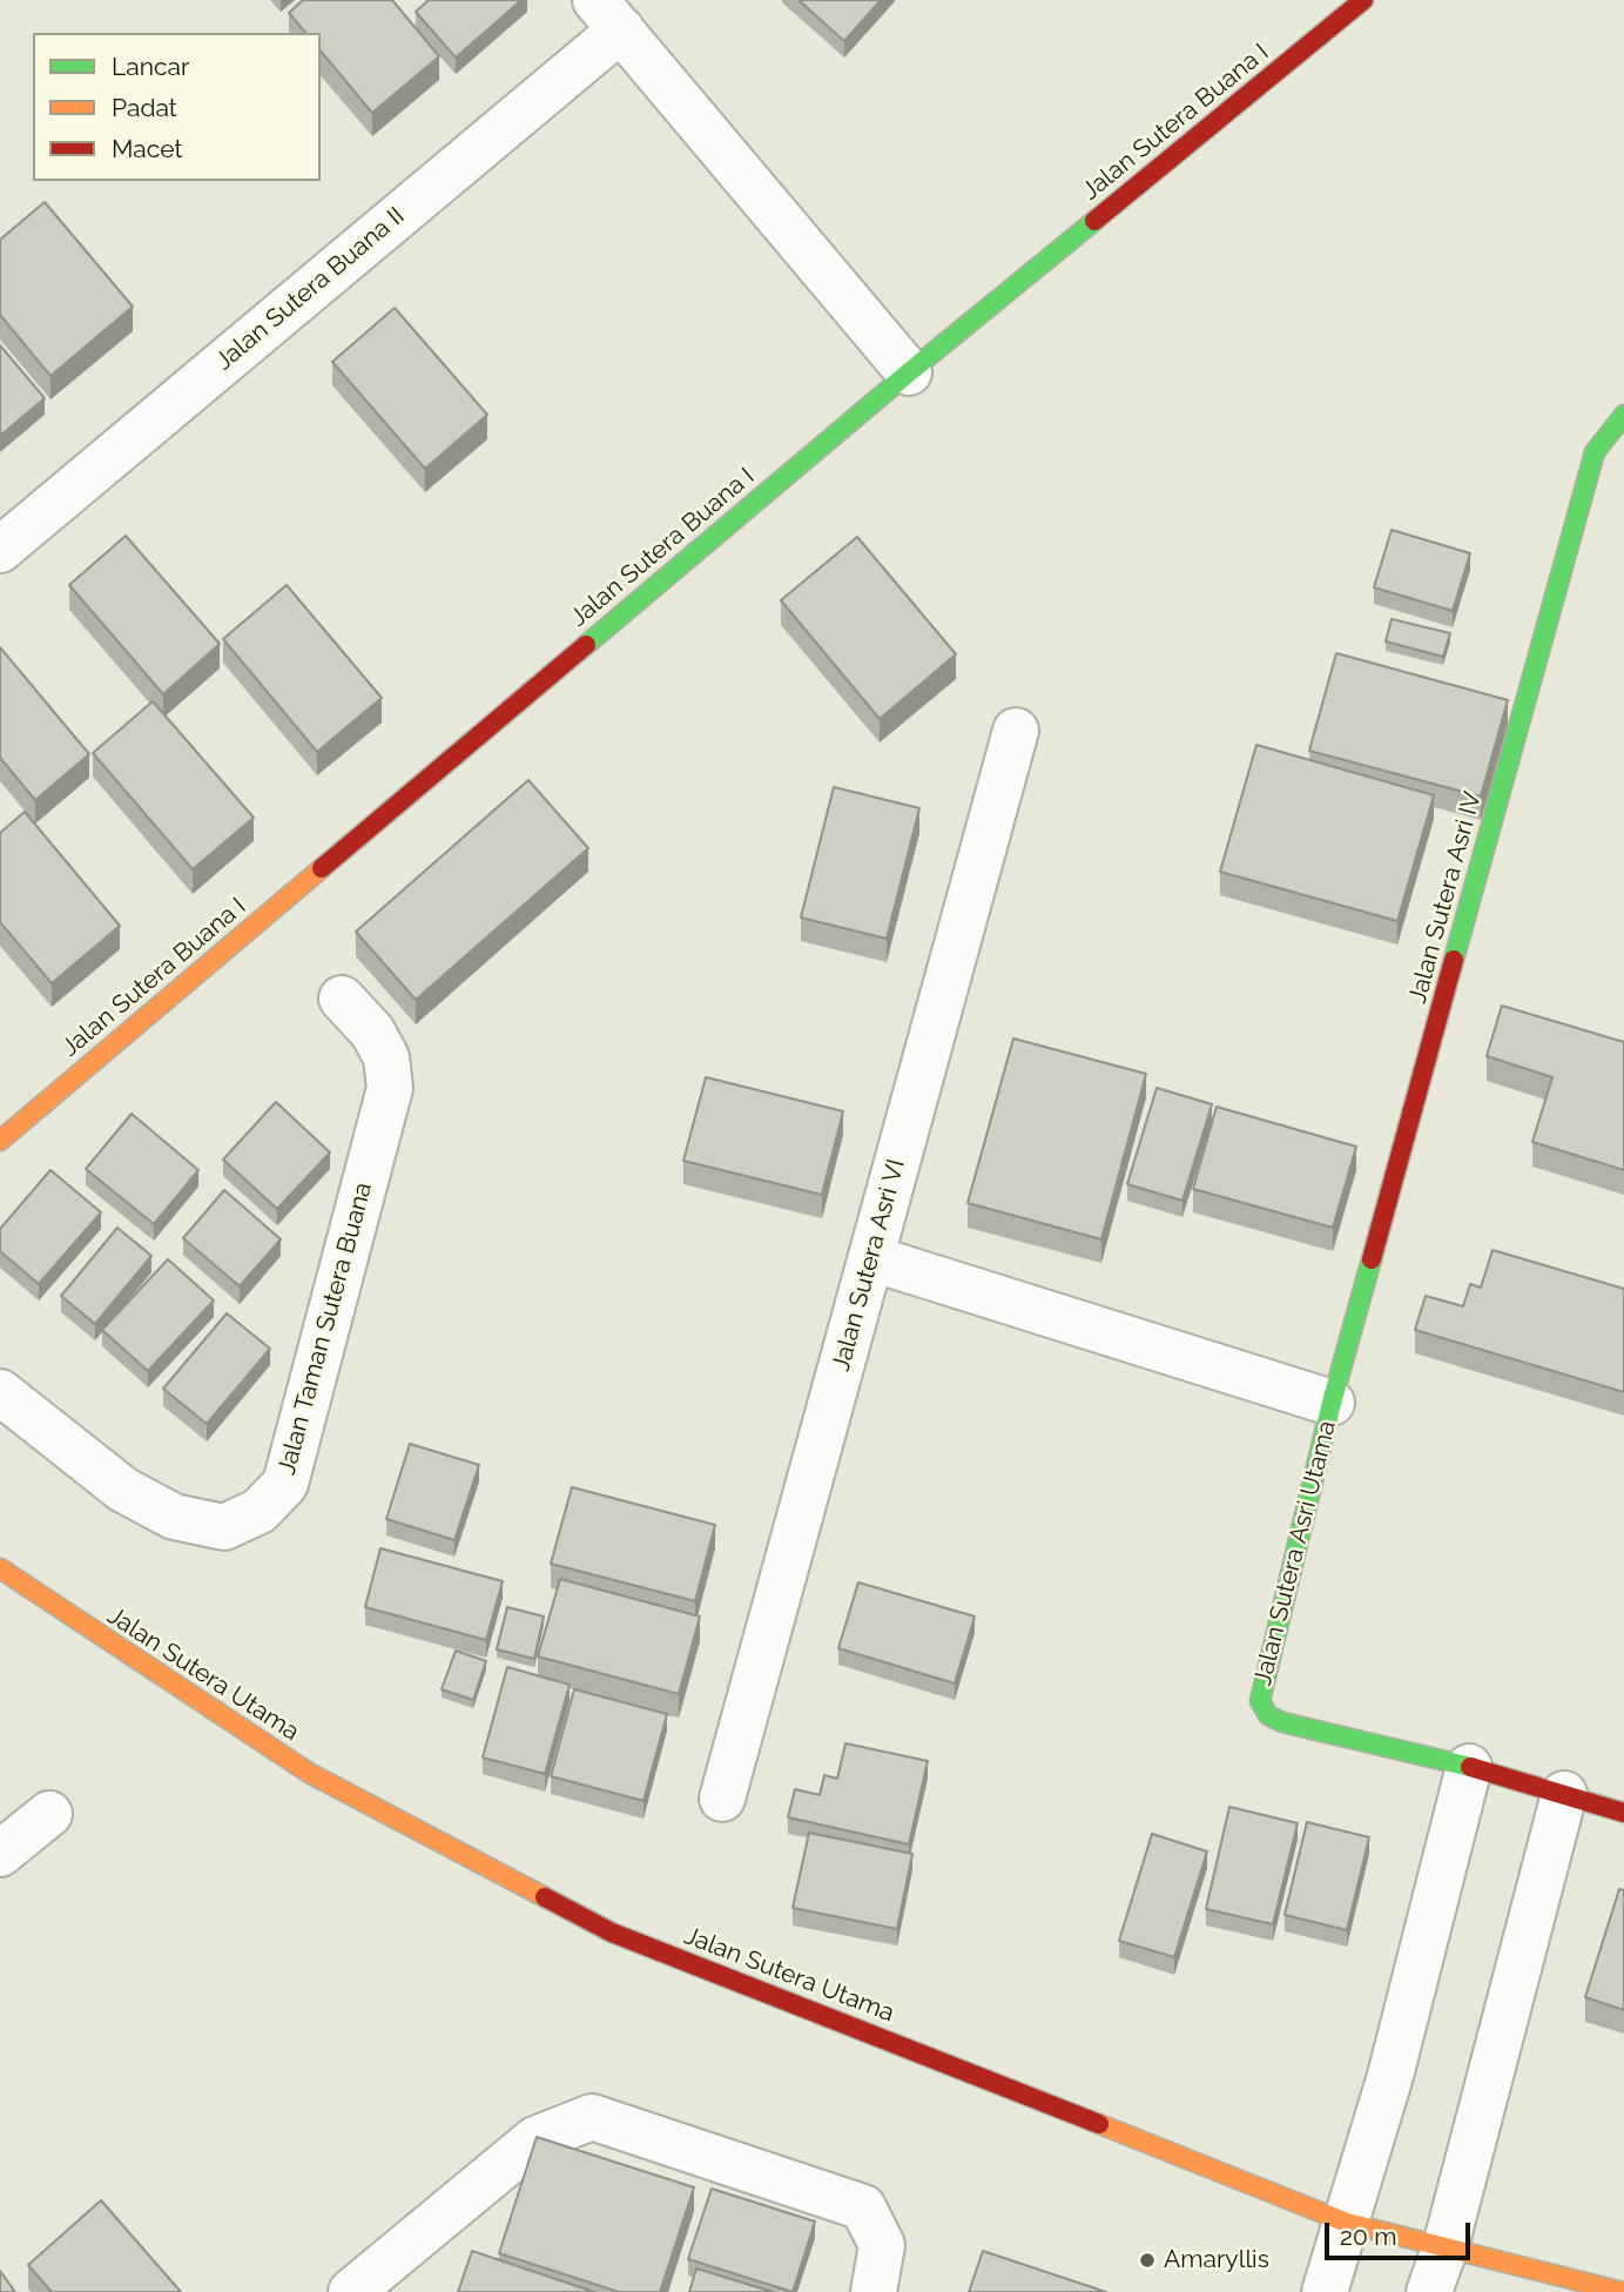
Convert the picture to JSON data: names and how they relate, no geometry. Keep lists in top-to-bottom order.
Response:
{
  "streets": {
    "street": [
      "Jalan Sutera Buana I",
      "Jalan Sutera Buana II",
      "Jalan Sutera Asri IV",
      "Jalan Sutera Asri VI",
      "Jalan Taman Sutera Buana",
      "Jalan Sutera Asri Utama",
      "Jalan Sutera Utama"
    ]
  },
  "crossings": [
    ["Jalan Sutera Asri IV", "Jalan Sutera Asri Utama"],
    ["Jalan Sutera Asri VI", "Jalan Sutera Asri Utama"]
  ],
  "places": ["Amaryllis"],
  "legend": ["Lancar", "Padat", "Macet"],
  "scale_bar": "20 m"
}
